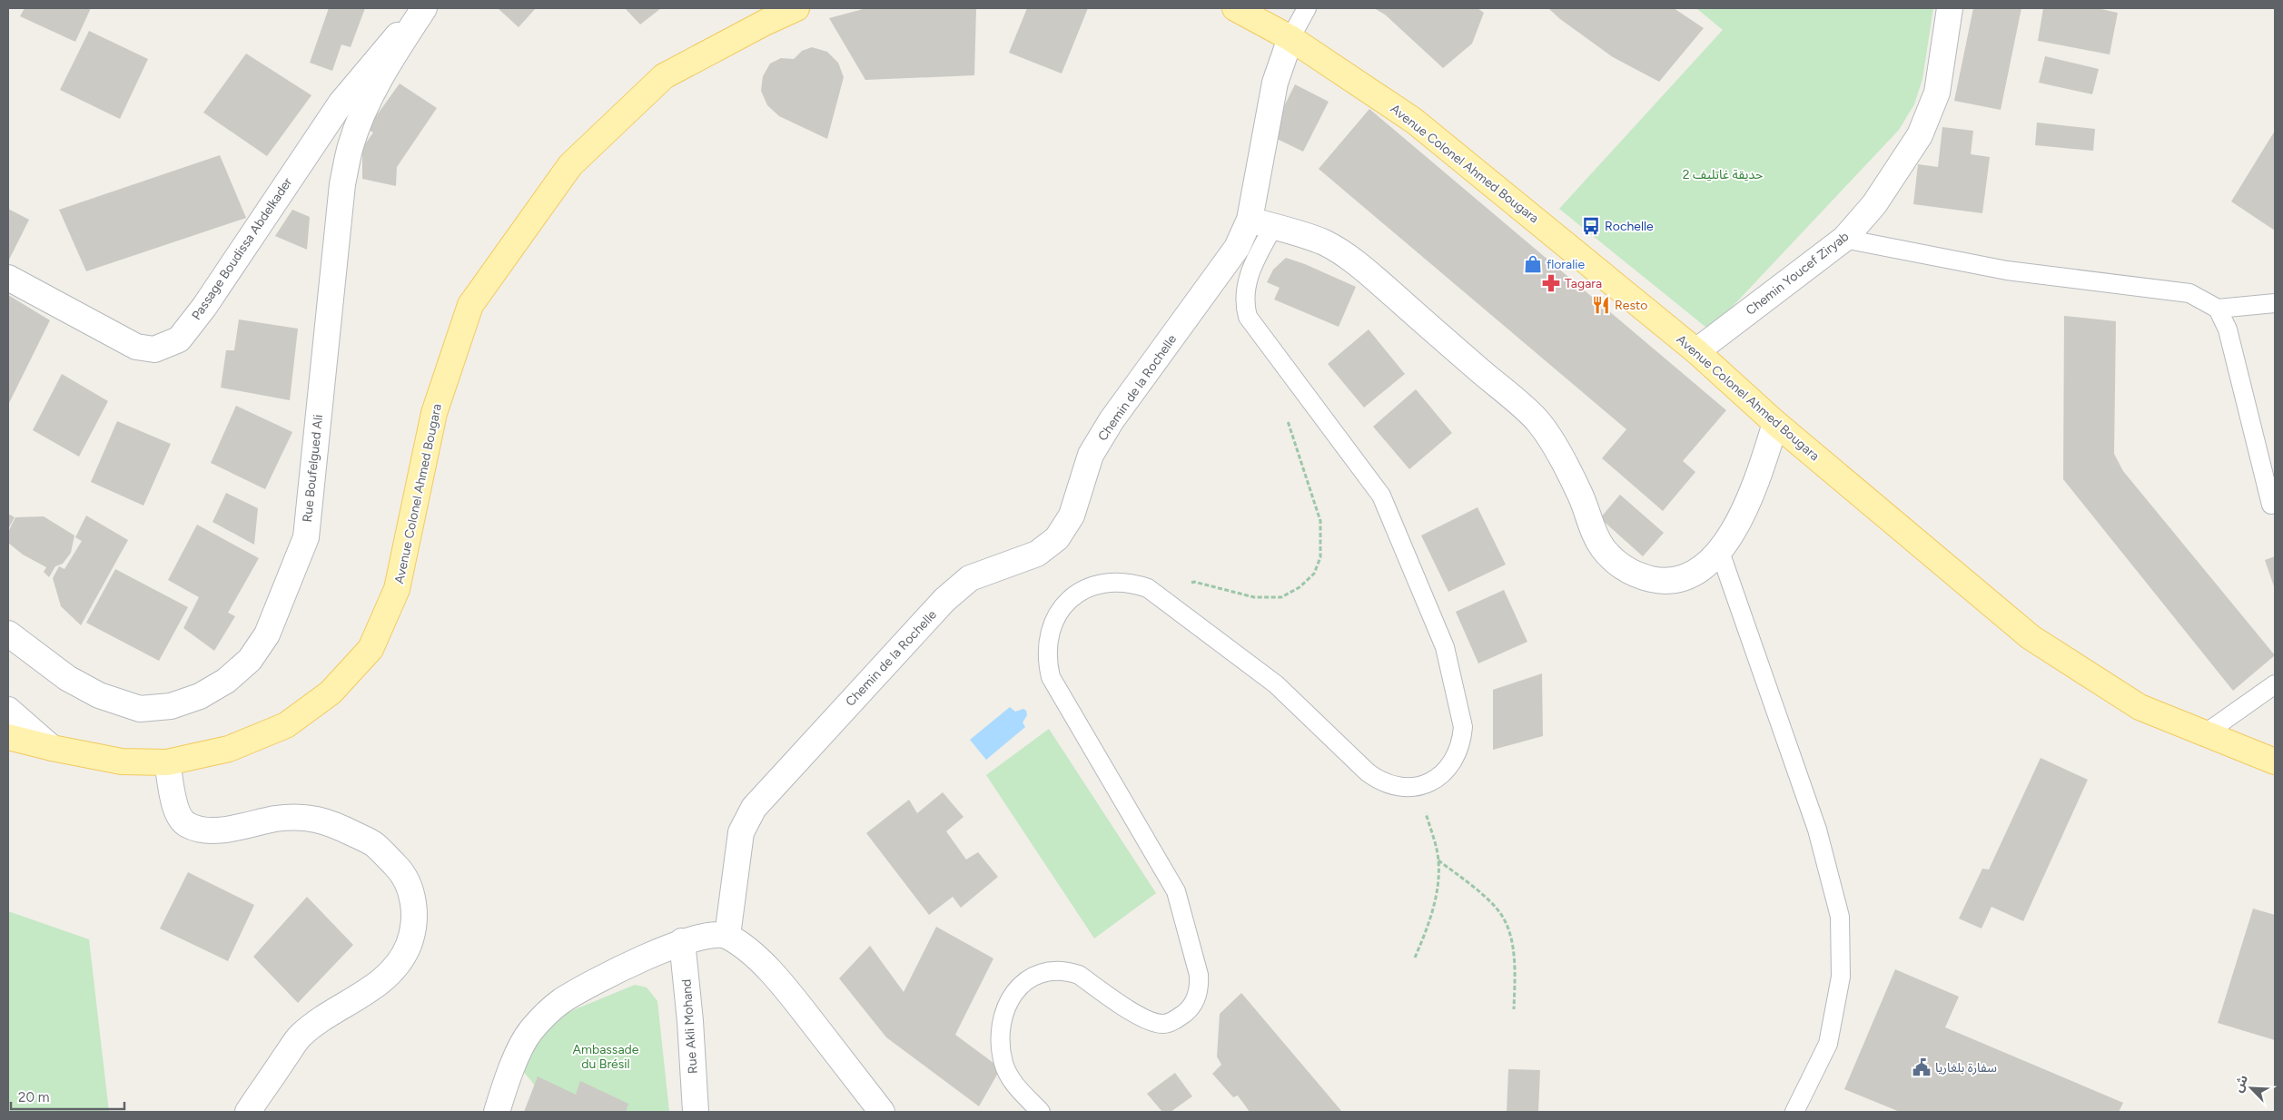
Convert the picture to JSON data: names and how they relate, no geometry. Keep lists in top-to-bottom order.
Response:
{
  "streets": {
    "main road": ["Avenue Colonel Ahmed Bougara"],
    "street": [
      "Passage Boudissa Abdelkader",
      "Chemin Youcef Ziryab",
      "Chemin de la Rochelle",
      "Rue Boufelgued Ali",
      "Rue Akli Mohand"
    ]
  },
  "crossings": [
    ["Avenue Colonel Ahmed Bougara", "Chemin Youcef Ziryab"],
    ["Avenue Colonel Ahmed Bougara", "Chemin de la Rochelle"]
  ],
  "parks": ["حديقة غاتليف 2", "Ambassade du Brésil"],
  "places": {
    "bus stop": ["Rochelle"],
    "shop": ["floralie"],
    "pharmacy": ["Tagara"],
    "restaurant": ["Resto"],
    "public building": ["سفارة بلغاريا"]
  },
  "scale_bar": "20 m",
  "north": "top left"
}
